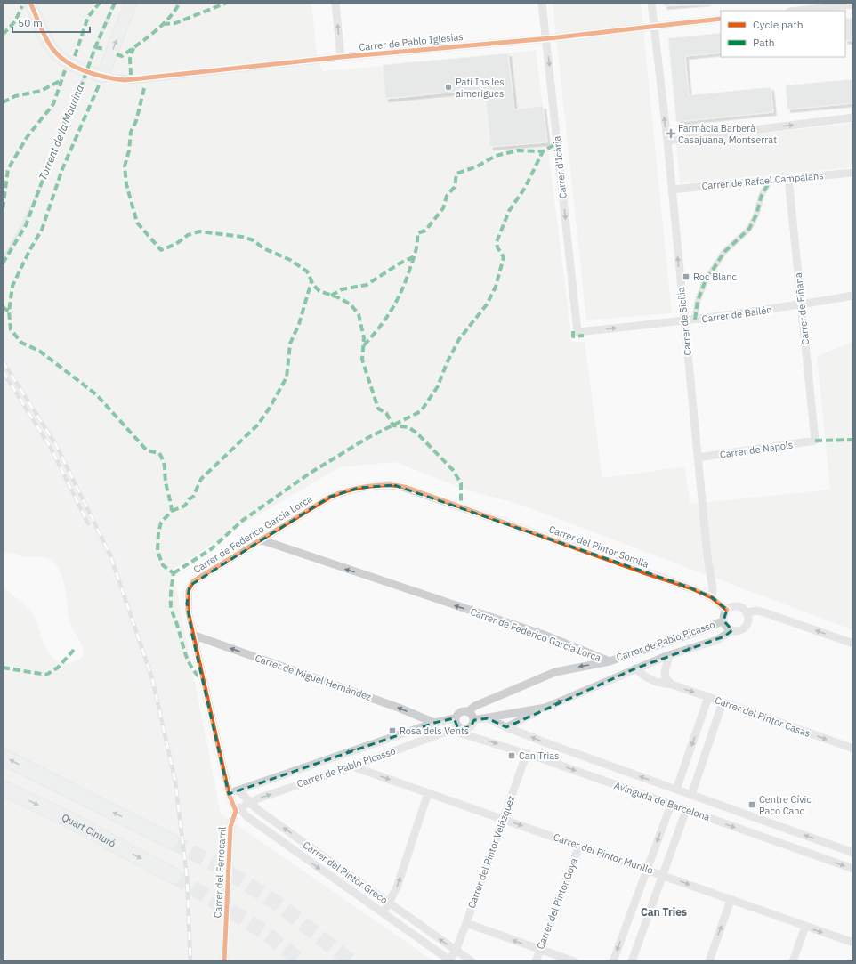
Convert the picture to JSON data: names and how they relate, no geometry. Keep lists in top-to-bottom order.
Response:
{
  "streets": {
    "highway": ["Quart Cinturó"],
    "street": [
      "Carrer de Pablo Iglesias",
      "Carrer d'Icària",
      "Carrer de Rafael Campalans",
      "Carrer de Fiñana",
      "Carrer de Bailén",
      "Carrer de Sicília",
      "Carrer de Nàpols",
      "Carrer de Federico García Lorca",
      "Carrer del Pintor Sorolla",
      "Carrer de Pablo Picasso",
      "Carrer de Miguel Hernàndez",
      "Carrer del Pintor Casas",
      "Avinguda de Barcelona",
      "Carrer del Pintor Velázquez",
      "Carrer del Pintor Murillo",
      "Carrer del Ferrocarril",
      "Carrer del Pintor Greco",
      "Carrer del Pintor Goya"
    ]
  },
  "crossings": [
    ["Carrer de Pablo Iglesias", "Carrer d'Icària"],
    ["Carrer de Pablo Iglesias", "Carrer de Sicília"],
    ["Carrer d'Icària", "Carrer de Bailén"],
    ["Carrer de Rafael Campalans", "Carrer de Fiñana"],
    ["Carrer de Rafael Campalans", "Carrer de Sicília"],
    ["Carrer de Fiñana", "Carrer de Bailén"],
    ["Carrer de Fiñana", "Carrer de Nàpols"],
    ["Carrer de Bailén", "Carrer de Sicília"],
    ["Carrer de Sicília", "Carrer de Nàpols"],
    ["Carrer de Sicília", "Carrer del Pintor Sorolla"],
    ["Carrer de Federico García Lorca", "Carrer del Pintor Sorolla"],
    ["Carrer de Federico García Lorca", "Carrer de Pablo Picasso"],
    ["Carrer de Federico García Lorca", "Carrer de Miguel Hernàndez"],
    ["Carrer del Pintor Sorolla", "Carrer de Pablo Picasso"],
    ["Carrer de Pablo Picasso", "Carrer de Miguel Hernàndez"],
    ["Carrer de Pablo Picasso", "Carrer del Pintor Casas"],
    ["Carrer de Pablo Picasso", "Avinguda de Barcelona"],
    ["Carrer de Pablo Picasso", "Carrer del Pintor Murillo"],
    ["Carrer de Pablo Picasso", "Carrer del Ferrocarril"],
    ["Carrer de Pablo Picasso", "Carrer del Pintor Greco"],
    ["Avinguda de Barcelona", "Carrer del Pintor Velázquez"],
    ["Carrer del Pintor Velázquez", "Carrer del Pintor Murillo"],
    ["Carrer del Pintor Velázquez", "Carrer del Pintor Greco"],
    ["Carrer del Pintor Murillo", "Carrer del Pintor Goya"],
    ["Carrer del Ferrocarril", "Carrer del Pintor Greco"]
  ],
  "one_way": [
    "Carrer d'Icària",
    "Carrer de Bailén",
    "Carrer de Sicília",
    "Carrer de Federico García Lorca",
    "Carrer de Miguel Hernàndez",
    "Carrer del Pintor Casas",
    "Carrer del Pintor Murillo"
  ],
  "districts": ["Can Tries"],
  "water": ["Torrent de la Maurina"],
  "places": {
    "other": ["Pati Ins les aimerigues"],
    "health": ["Farmàcia Barberà Casajuana, Montserrat"],
    "transit": [
      "Roc Blanc",
      "Rosa dels Vents",
      "Can Trias",
      "Centre Cívic Paco Cano"
    ]
  },
  "legend": ["Cycle path", "Path"],
  "scale_bar": "50 m"
}
